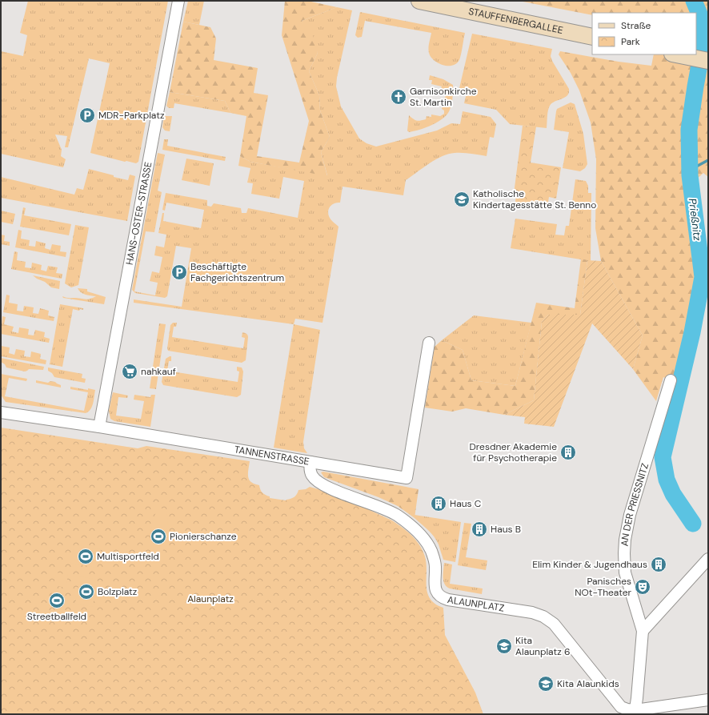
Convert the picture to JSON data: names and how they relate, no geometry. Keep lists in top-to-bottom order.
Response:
{
  "streets": {
    "main road": ["STAUFFENBERGALLEE"],
    "street": [
      "HANS-OSTER-STRASSE",
      "TANNENSTRASSE",
      "AN DER PRIESSNITZ",
      "ALAUNPLATZ"
    ]
  },
  "crossings": [
    ["HANS-OSTER-STRASSE", "TANNENSTRASSE"],
    ["TANNENSTRASSE", "ALAUNPLATZ"]
  ],
  "water": ["Prießnitz"],
  "parks": ["Alaunplatz"],
  "places": {
    "church": ["Garnisonkirche St. Martin"],
    "parking": ["MDR-Parkplatz", "Beschäftigte Fachgerichtszentrum"],
    "school or university": ["Katholische Kindertagesstätte St. Benno", "Kita Alaunplatz 6", "Kita Alaunkids"],
    "supermarket": ["nahkauf"],
    "building": [
      "Dresdner Akademie für Psychotherapie",
      "Haus C",
      "Haus B",
      "Elim Kinder & Jugendhaus"
    ],
    "sports": [
      "Pionierschanze",
      "Multisportfeld",
      "Bolzplatz",
      "Streetballfeld"
    ],
    "theatre": ["Panisches NOt-Theater"]
  },
  "legend": ["Straße", "Park"]
}
